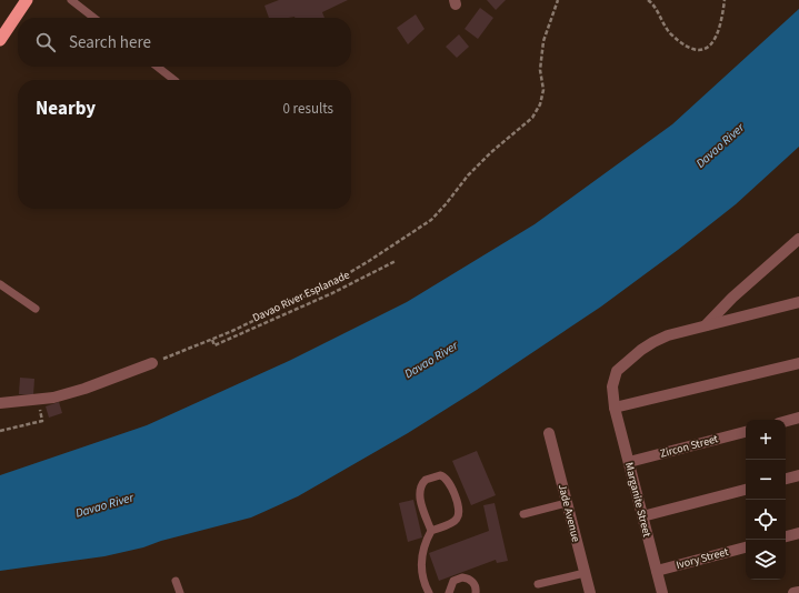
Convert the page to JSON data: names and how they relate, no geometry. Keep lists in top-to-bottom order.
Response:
{
  "streets": {
    "street": [
      "Zircon Street",
      "Marganite Street",
      "Jade Avenue",
      "Ivory Street"
    ],
    "path": ["Davao River Esplanade"]
  },
  "crossings": [
    ["Zircon Street", "Marganite Street"],
    ["Marganite Street", "Ivory Street"]
  ],
  "water": ["Davao River"],
  "page": {
    "search": "Search here",
    "heading": ["Nearby", "0 results"],
    "map_buttons": ["+", "−"]
  }
}
